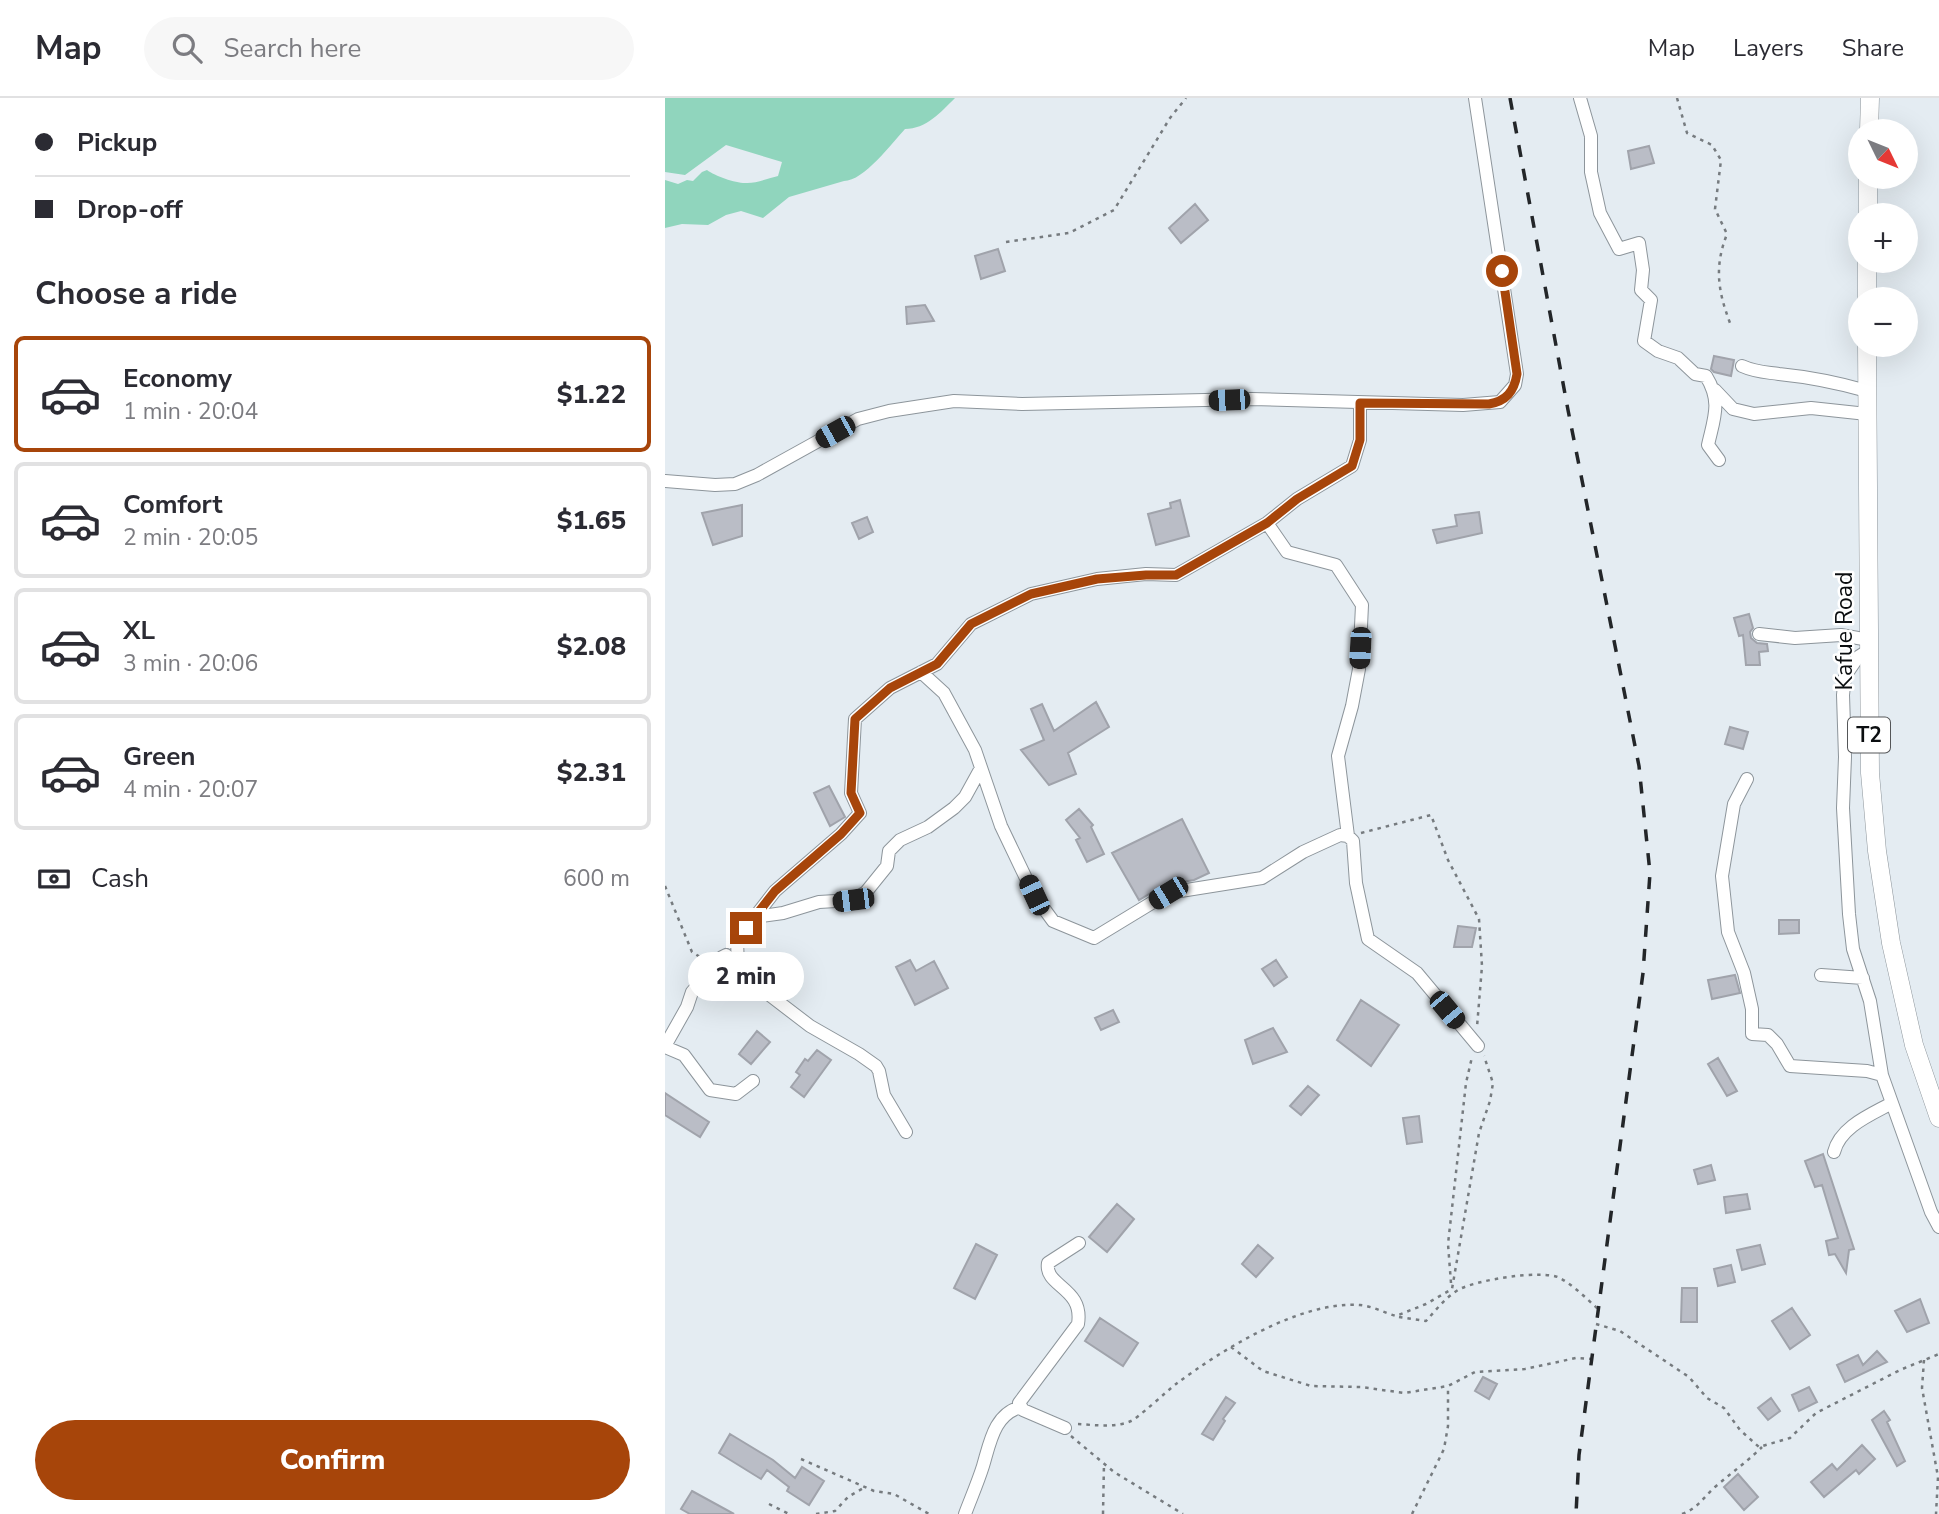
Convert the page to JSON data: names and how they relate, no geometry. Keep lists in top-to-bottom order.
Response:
{
  "streets": {
    "highway": ["Kafue Road", "T2"]
  },
  "north": "bottom right",
  "page": {
    "header": "Map",
    "search": "Search here",
    "nav": ["Map", "Layers", "Share"],
    "banner": ["Pickup", "Drop-off"],
    "map_buttons": ["+", "−"],
    "heading": "Choose a ride",
    "list": [
      {
        "name": "Economy",
        "note": "1 min · 20:04",
        "value": "$1.22"
      },
      {
        "name": "Comfort",
        "note": "2 min · 20:05",
        "value": "$1.65"
      },
      {
        "name": "XL",
        "note": "3 min · 20:06",
        "value": "$2.08"
      },
      {
        "name": "Green",
        "note": "4 min · 20:07",
        "value": "$2.31"
      }
    ],
    "pay": ["Cash", "600 m"],
    "bubble": "2 min",
    "buttons": "Confirm"
  }
}
